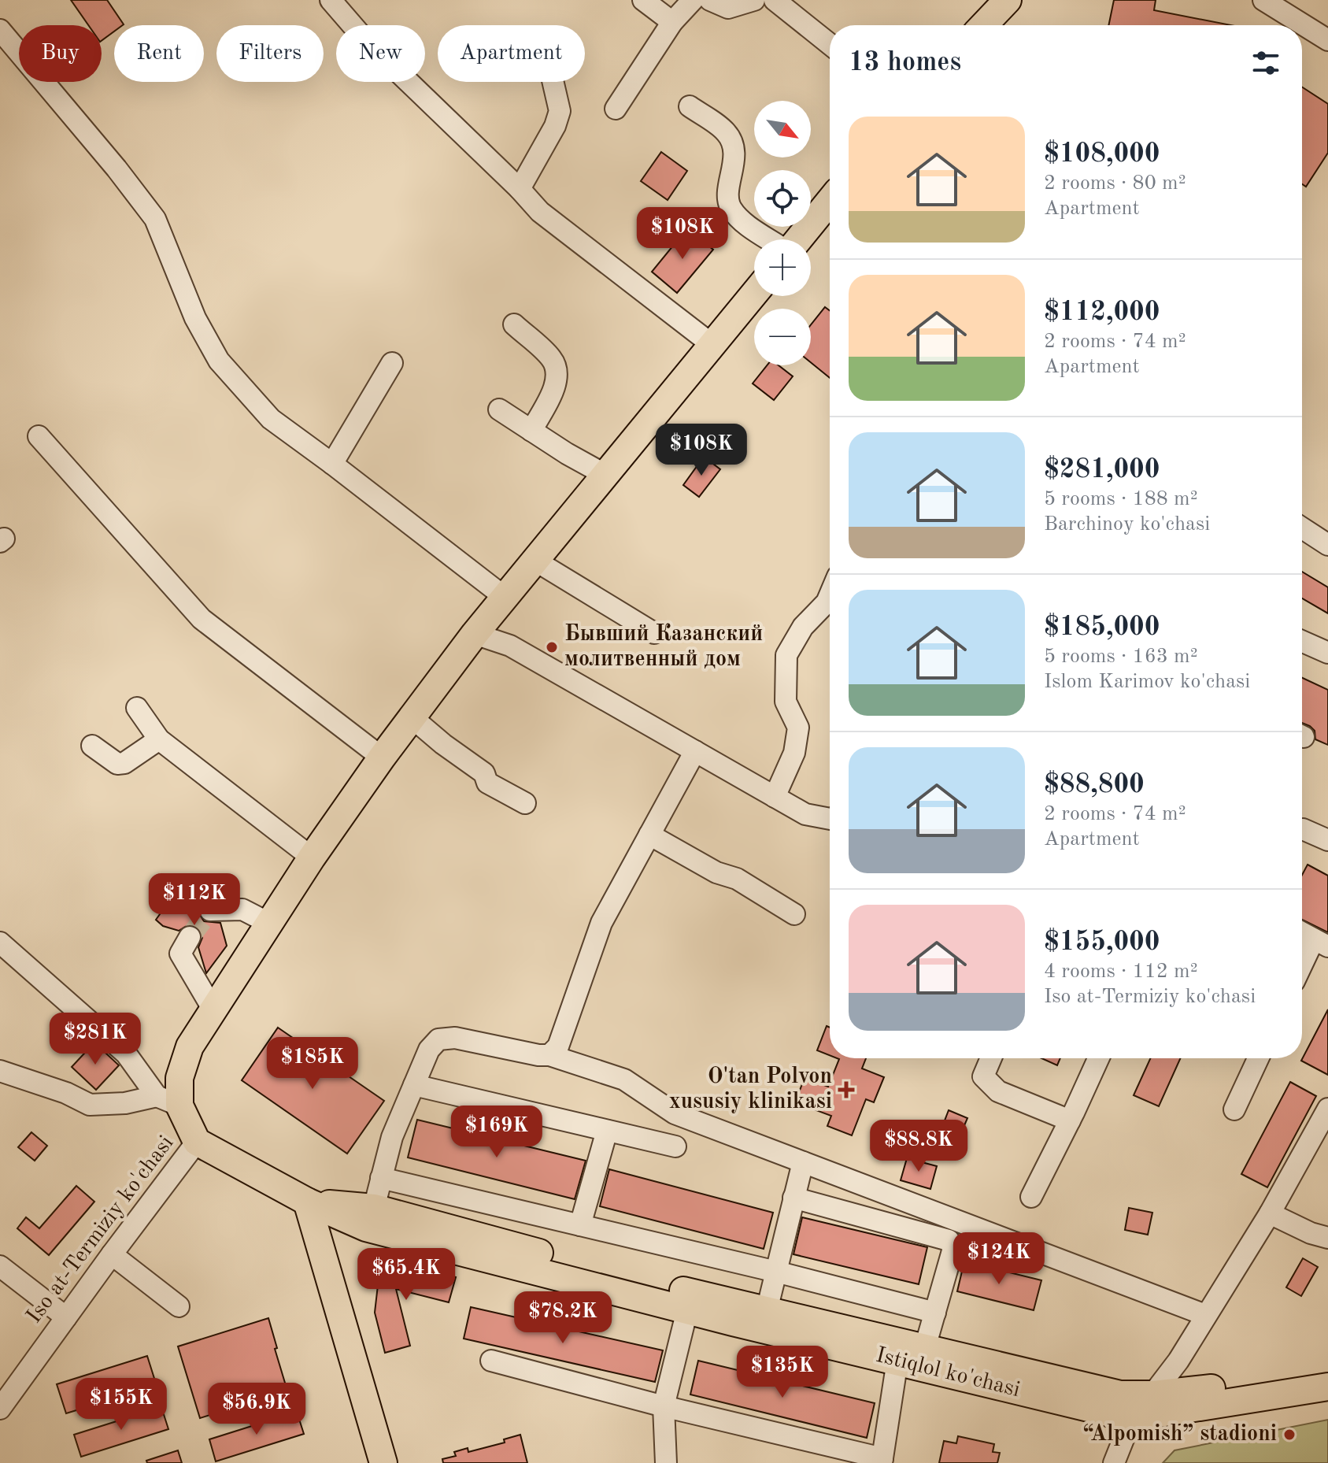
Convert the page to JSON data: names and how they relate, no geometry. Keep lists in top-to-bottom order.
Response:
{
  "streets": {
    "main road": ["Istiqlol ko'chasi"],
    "street": ["Iso at-Termiziy ko'chasi"]
  },
  "crossings": [
    ["Iso at-Termiziy ko'chasi", "Istiqlol ko'chasi"]
  ],
  "places": {
    "other": ["Бывший Казанский молитвенный дом", "“Alpomish” stadioni"],
    "health": ["O'tan Polvon xususiy klinikasi"]
  },
  "north": "bottom right",
  "page": {
    "chip": [
      "Buy",
      "Rent",
      "Filters",
      "New",
      "Apartment"
    ],
    "heading": "13 homes",
    "map_buttons": ["+", "−"],
    "list": [
      {
        "name": "$108,000",
        "note": "2 rooms · 80 m² · Apartment"
      },
      {
        "name": "$112,000",
        "note": "2 rooms · 74 m² · Apartment"
      },
      {
        "name": "$281,000",
        "note": "5 rooms · 188 m² · Barchinoy ko'chasi"
      },
      {
        "name": "$185,000",
        "note": "5 rooms · 163 m² · Islom Karimov ko'chasi"
      },
      {
        "name": "$88,800",
        "note": "2 rooms · 74 m² · Apartment"
      },
      {
        "name": "$155,000",
        "note": "4 rooms · 112 m² · Iso at-Termiziy ko'chasi"
      }
    ],
    "price": [
      "$108K",
      "$108K",
      "$112K",
      "$281K",
      "$185K",
      "$169K",
      "$88.8K",
      "$124K",
      "$65.4K",
      "$78.2K",
      "$135K",
      "$155K",
      "$56.9K"
    ]
  }
}
